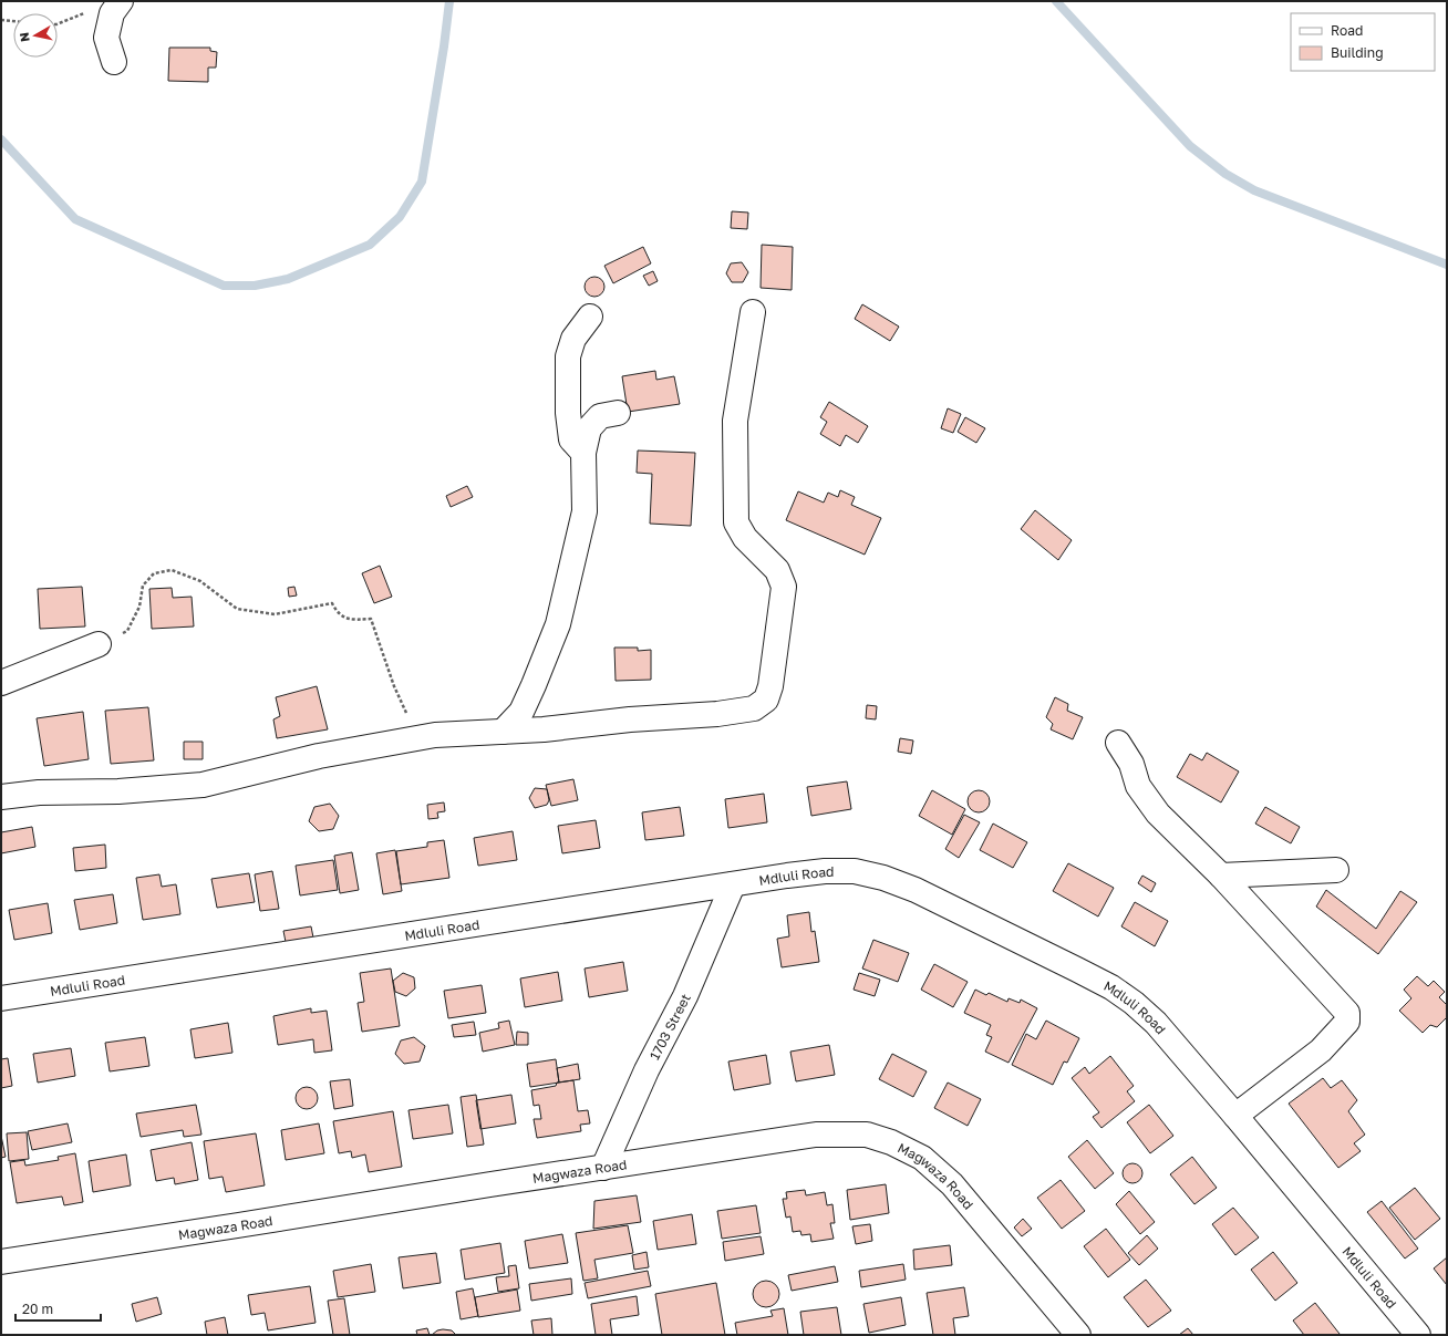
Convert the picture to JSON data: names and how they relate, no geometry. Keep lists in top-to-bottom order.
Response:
{
  "streets": {
    "street": ["Mdluli Road", "1703 Street", "Magwaza Road"]
  },
  "crossings": [
    ["Mdluli Road", "1703 Street"],
    ["1703 Street", "Magwaza Road"]
  ],
  "legend": ["Road", "Building"],
  "scale_bar": "20 m",
  "north": "left"
}
